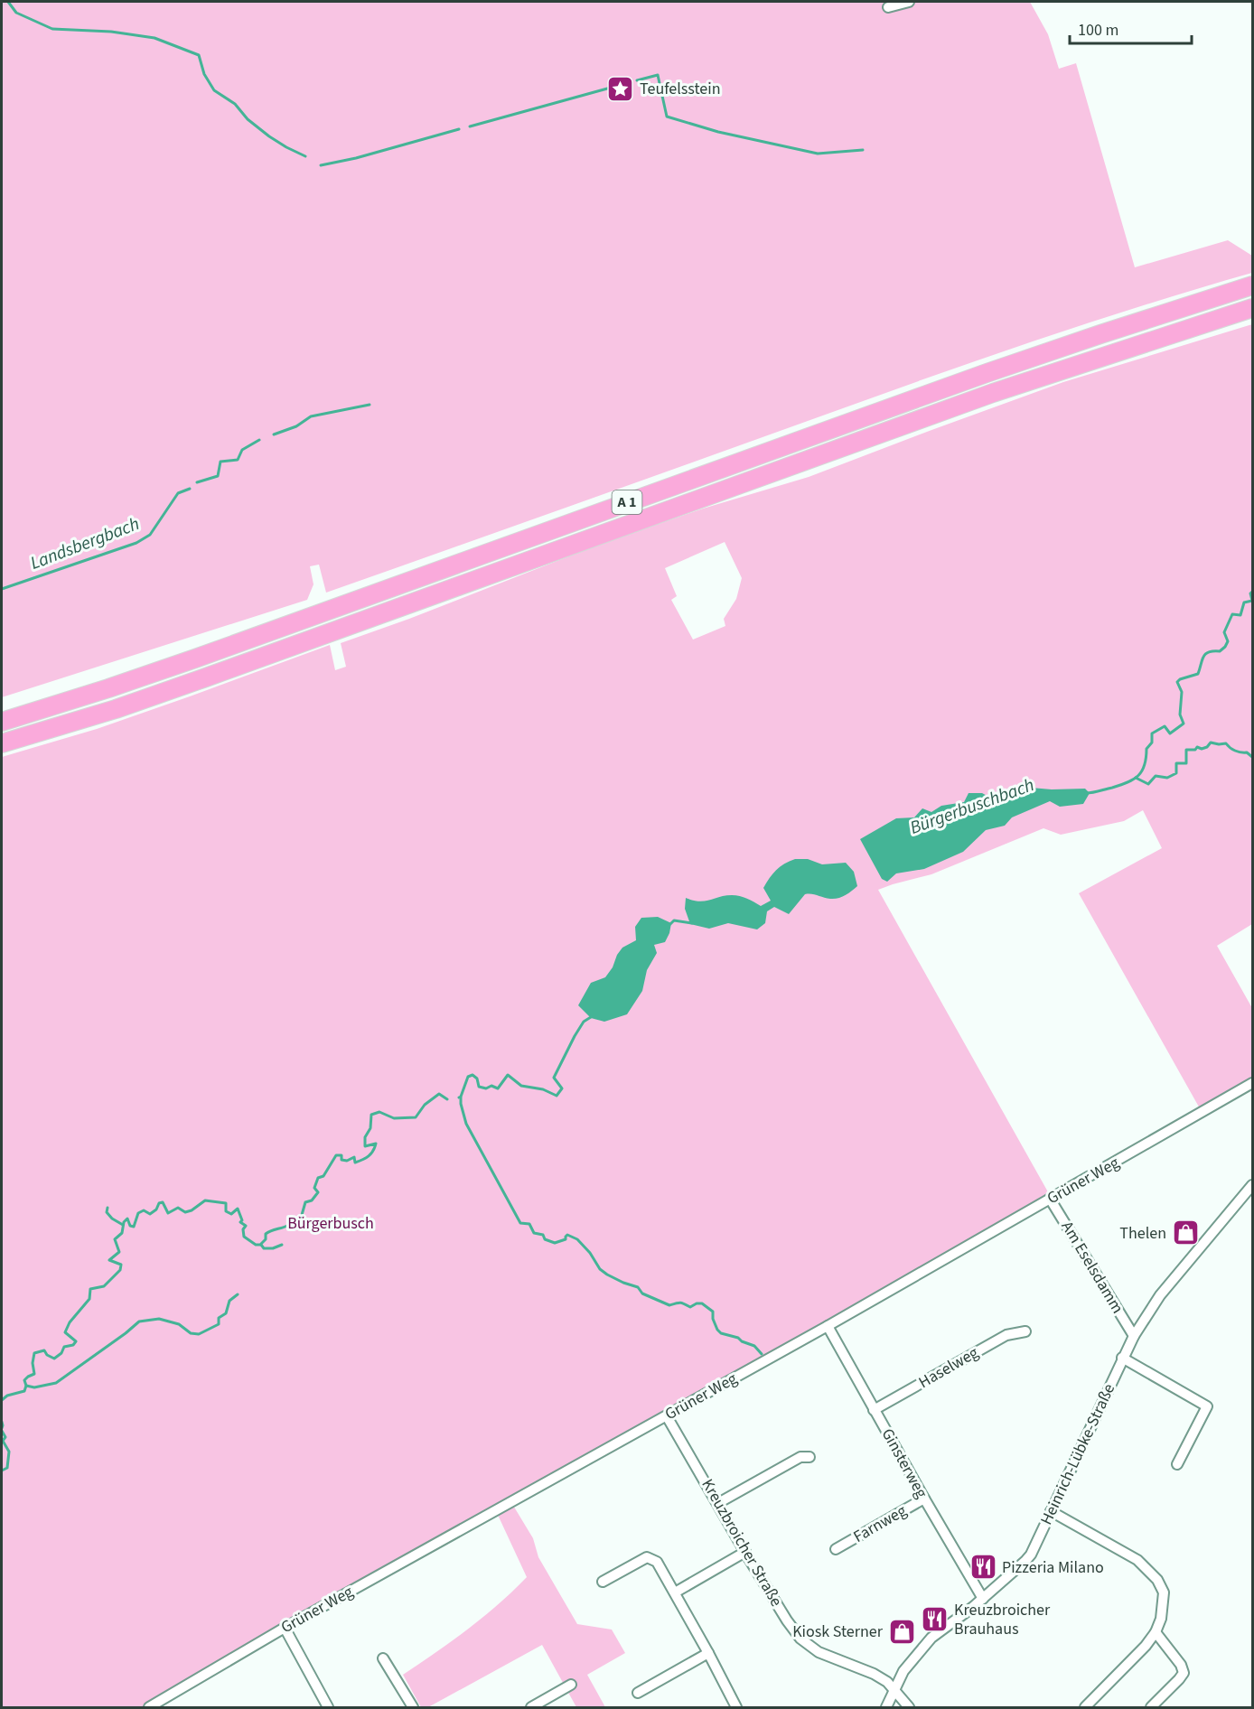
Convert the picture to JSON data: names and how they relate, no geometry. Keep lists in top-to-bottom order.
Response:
{
  "streets": {
    "highway": ["A 1"],
    "street": [
      "Grüner Weg",
      "Am Eselsdamm",
      "Haselweg",
      "Heinrich-Lübke-Straße",
      "Ginsterweg",
      "Farnweg",
      "Kreuzbroicher Straße"
    ]
  },
  "crossings": [
    ["Grüner Weg", "Am Eselsdamm"],
    ["Grüner Weg", "Ginsterweg"],
    ["Grüner Weg", "Kreuzbroicher Straße"],
    ["Am Eselsdamm", "Heinrich-Lübke-Straße"],
    ["Haselweg", "Ginsterweg"],
    ["Heinrich-Lübke-Straße", "Ginsterweg"],
    ["Heinrich-Lübke-Straße", "Kreuzbroicher Straße"],
    ["Ginsterweg", "Farnweg"]
  ],
  "water": ["Landsbergbach", "Bürgerbuschbach"],
  "parks": ["Bürgerbusch"],
  "places": {
    "place": ["Teufelsstein"],
    "shop": ["Thelen", "Kiosk Sterner"],
    "restaurant": ["Pizzeria Milano", "Kreuzbroicher Brauhaus"]
  },
  "scale_bar": "100 m"
}
